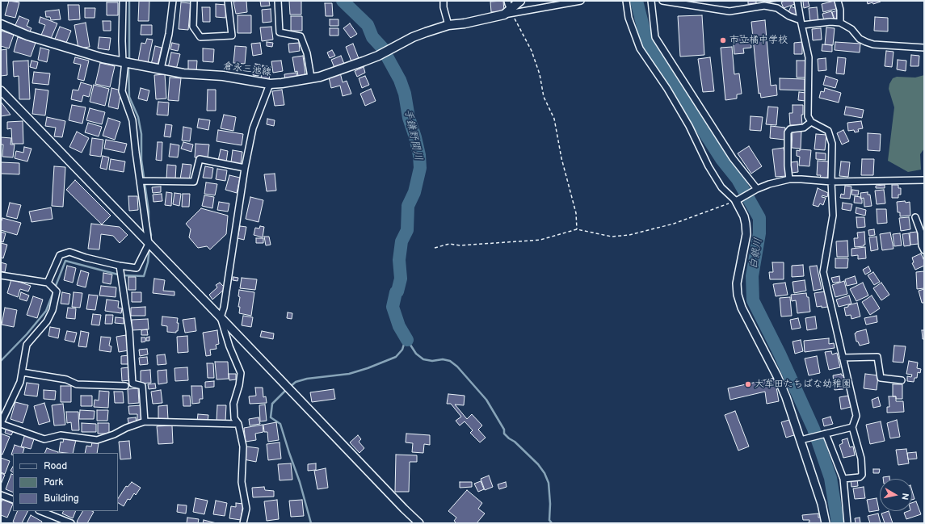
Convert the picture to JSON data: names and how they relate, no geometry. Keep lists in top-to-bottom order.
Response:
{
  "streets": {
    "main road": ["倉永三池線"]
  },
  "water": ["手鎌野間川", "白銀川"],
  "places": ["市立橘中学校", "大牟田たちばな幼稚園"],
  "legend": ["Road", "Park", "Building"],
  "north": "right"
}
